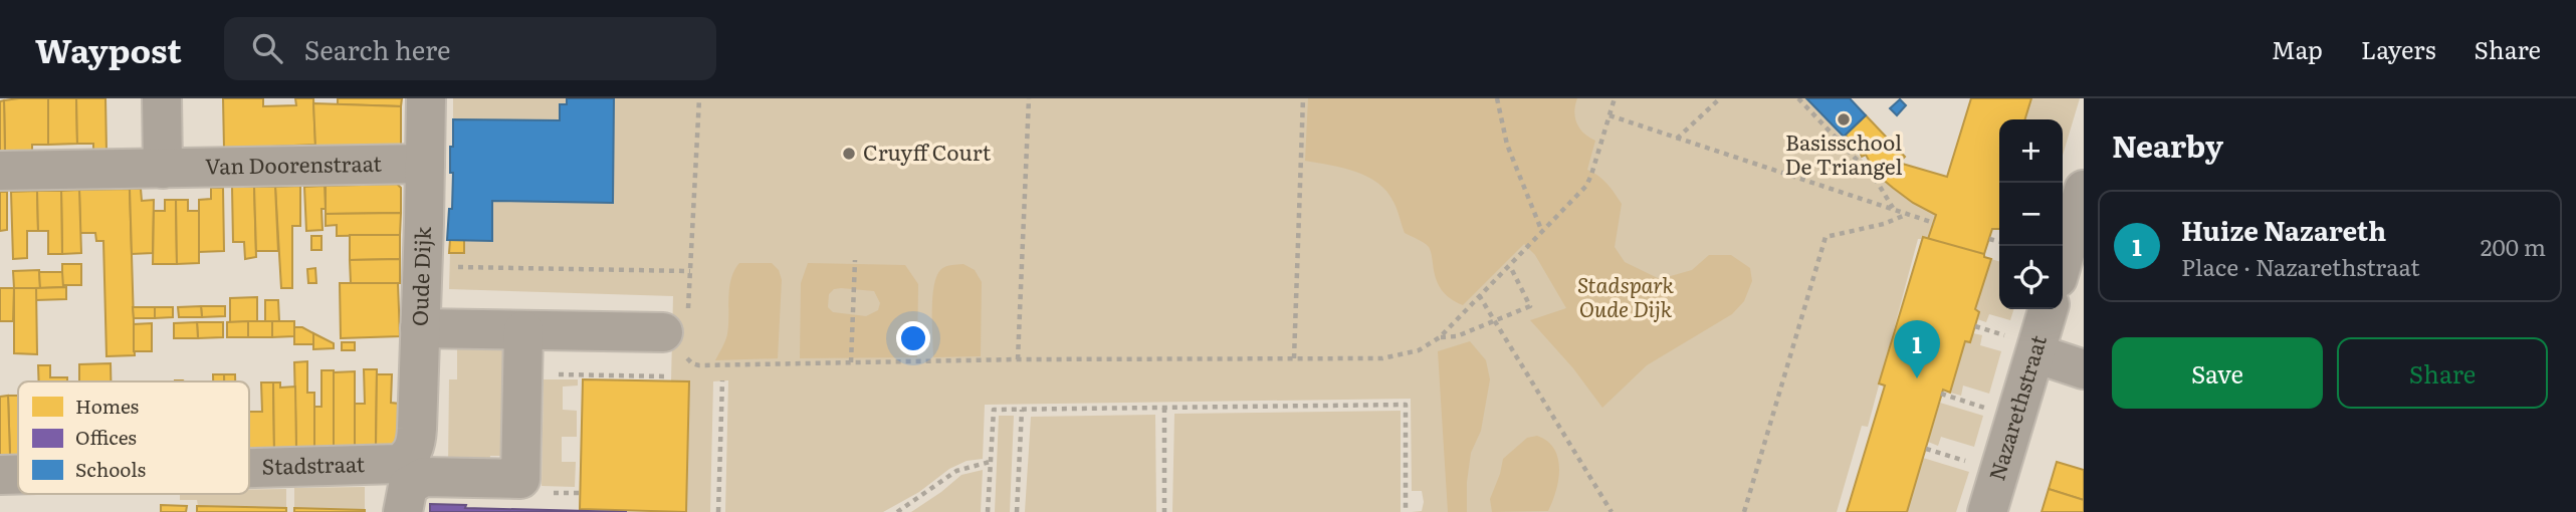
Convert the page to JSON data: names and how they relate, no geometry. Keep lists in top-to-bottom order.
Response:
{
  "streets": {
    "street": [
      "Van Doorenstraat",
      "Oude Dijk",
      "Nazarethstraat",
      "Stadstraat"
    ]
  },
  "crossings": [
    ["Van Doorenstraat", "Oude Dijk"],
    ["Oude Dijk", "Stadstraat"]
  ],
  "parks": ["Stadspark Oude Dijk"],
  "places": ["Basisschool De Triangel", "Cruyff Court"],
  "legend": ["Homes", "Offices", "Schools"],
  "page": {
    "header": "Waypost",
    "search": "Search here",
    "nav": ["Map", "Layers", "Share"],
    "heading": "Nearby",
    "map_buttons": ["+", "−"],
    "list": [
      {
        "mark": "1",
        "name": "Huize Nazareth",
        "note": "Place · Nazarethstraat",
        "value": "200 m"
      }
    ],
    "buttons": ["Save", "Share"],
    "pins": "1"
  }
}
